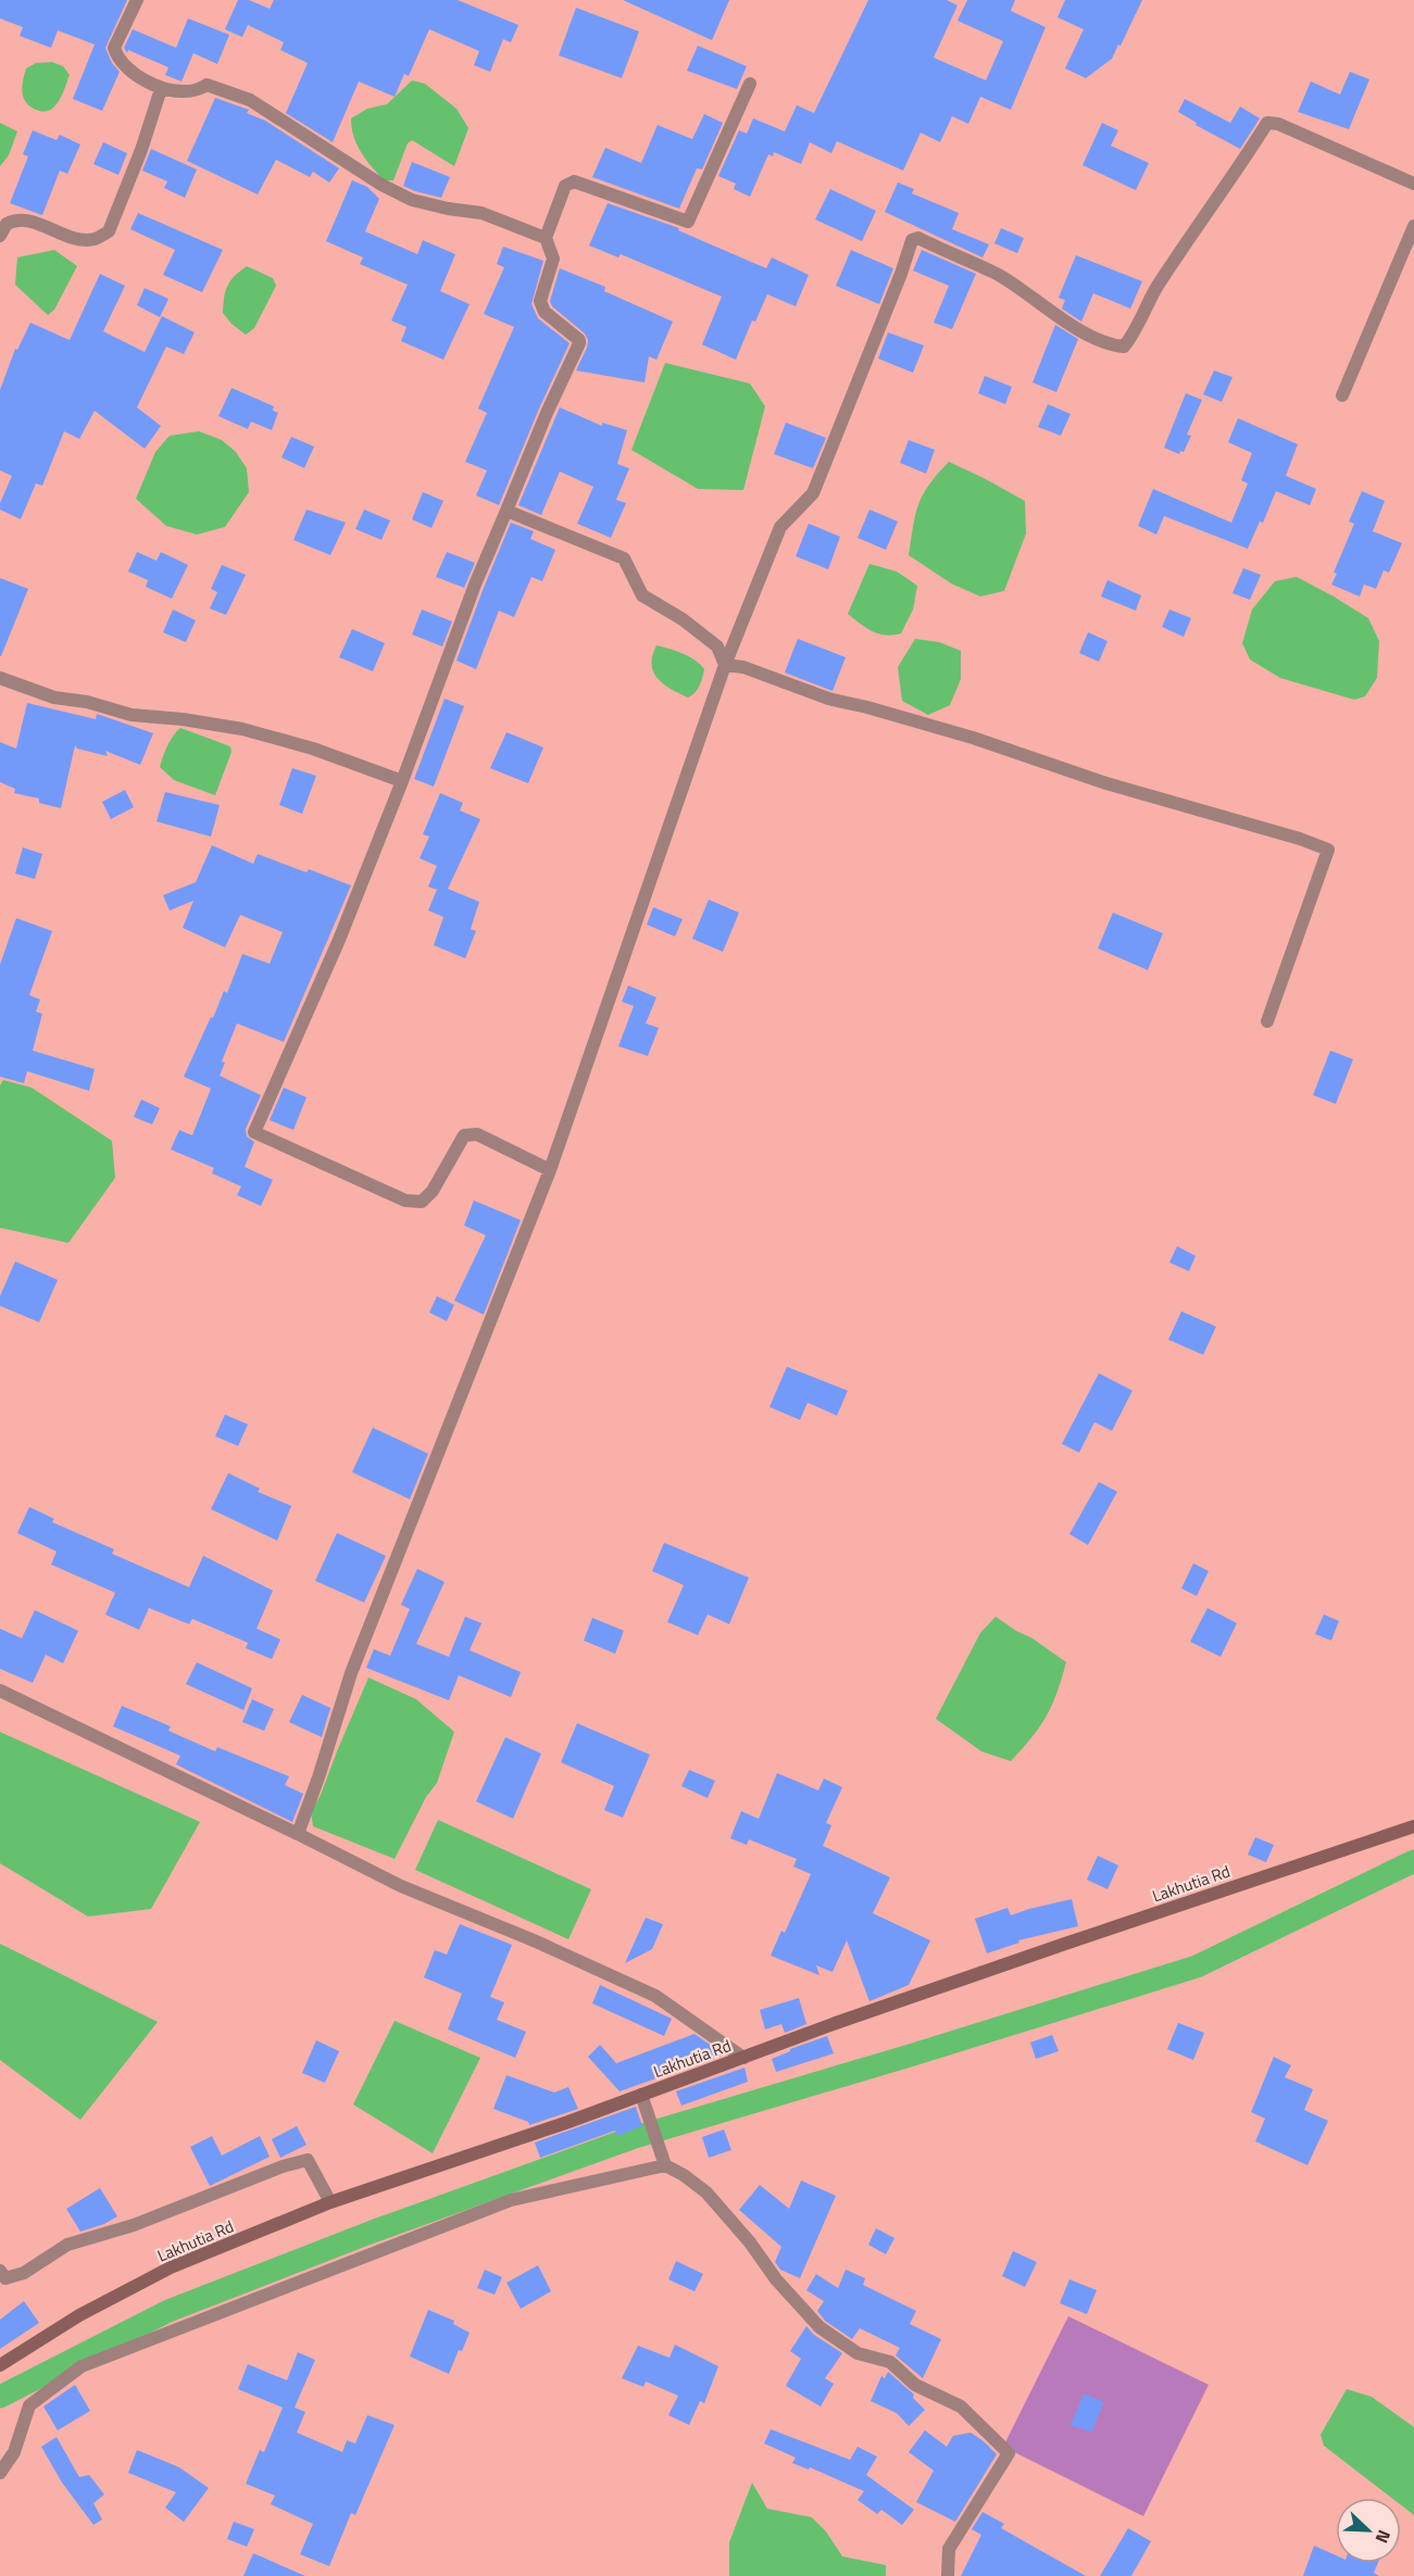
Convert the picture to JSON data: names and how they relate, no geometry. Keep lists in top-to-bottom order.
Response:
{
  "streets": {
    "street": ["Lakhutia Rd"]
  },
  "north": "bottom right"
}
